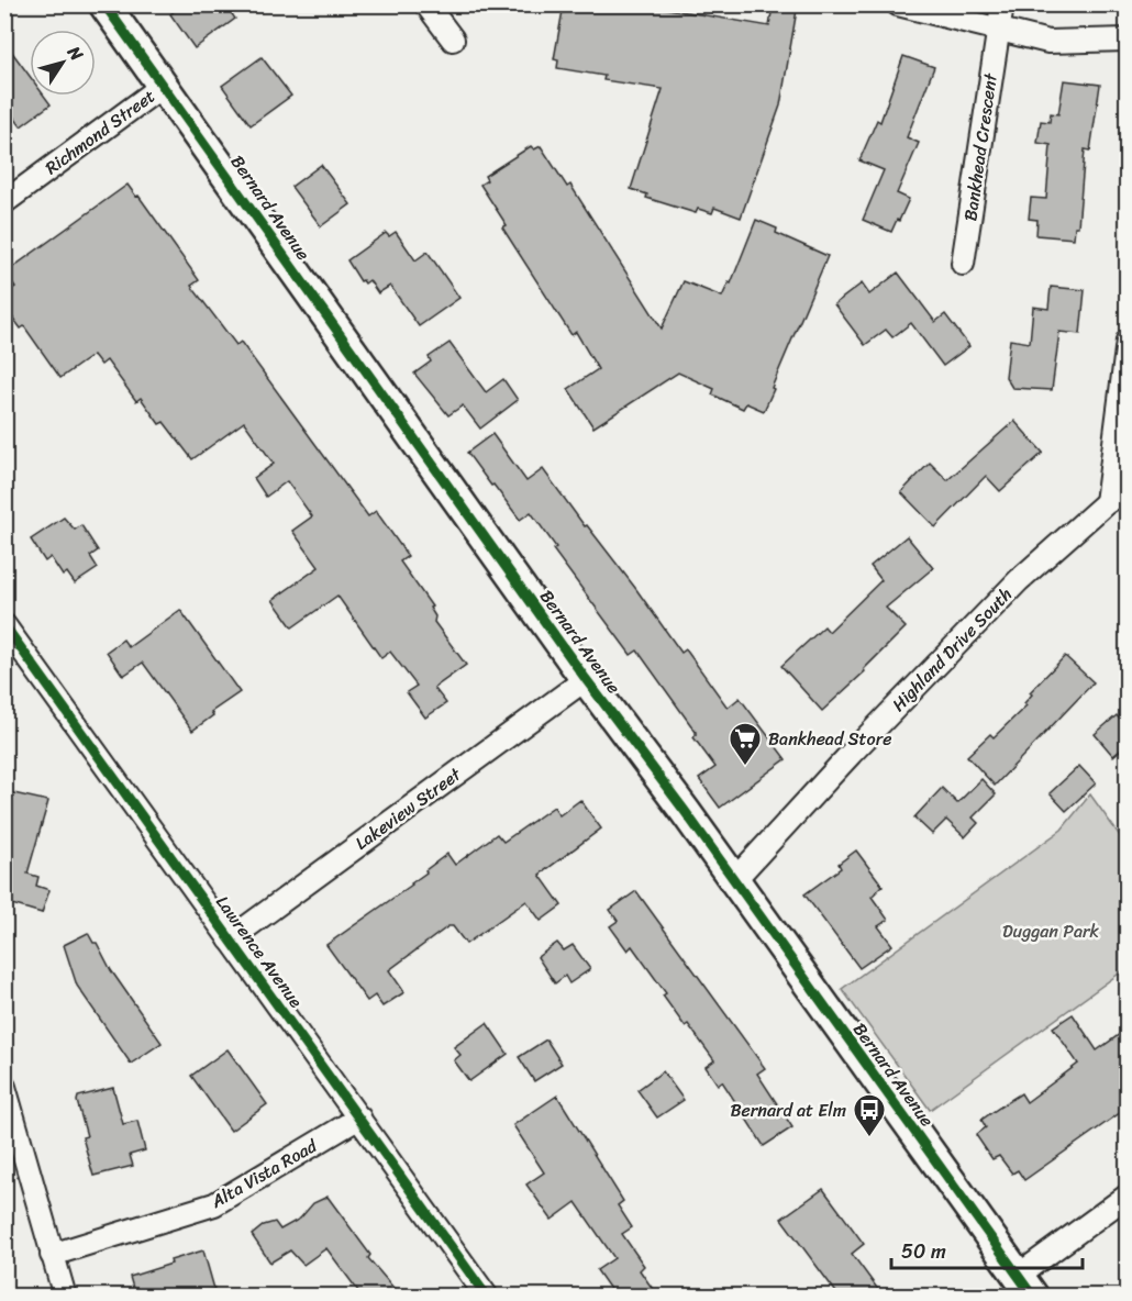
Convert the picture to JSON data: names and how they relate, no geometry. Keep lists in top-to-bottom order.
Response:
{
  "streets": {
    "street": [
      "Richmond Street",
      "Bankhead Crescent",
      "Bernard Avenue",
      "Highland Drive South",
      "Lakeview Street",
      "Lawrence Avenue",
      "Alta Vista Road"
    ]
  },
  "crossings": [
    ["Richmond Street", "Bernard Avenue"],
    ["Bernard Avenue", "Highland Drive South"],
    ["Bernard Avenue", "Lakeview Street"],
    ["Lakeview Street", "Lawrence Avenue"],
    ["Lawrence Avenue", "Alta Vista Road"]
  ],
  "parks": ["Duggan Park"],
  "places": {
    "supermarket": ["Bankhead Store"],
    "bus stop": ["Bernard at Elm"]
  },
  "scale_bar": "50 m",
  "north": "top right"
}
